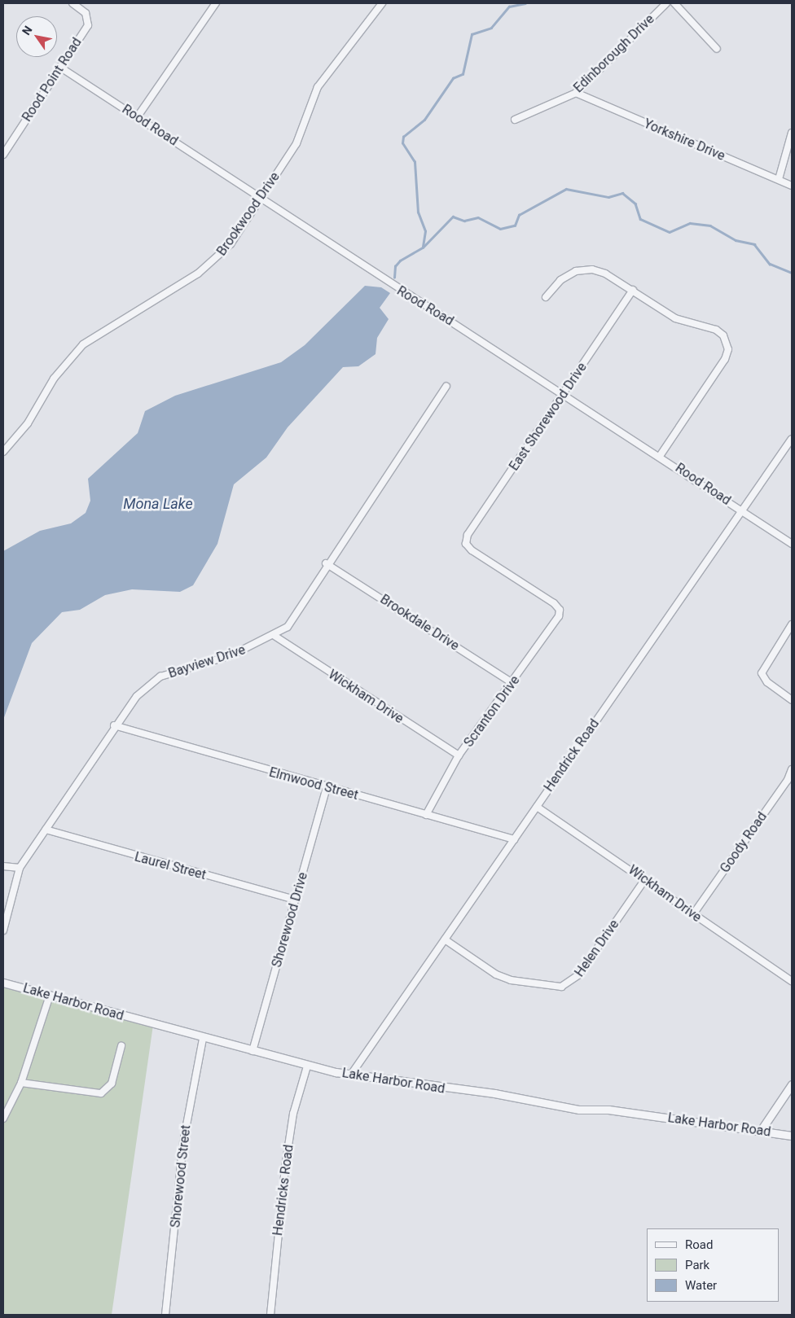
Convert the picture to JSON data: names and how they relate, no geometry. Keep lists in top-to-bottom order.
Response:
{
  "streets": {
    "street": [
      "Edinborough Drive",
      "Rood Point Road",
      "Rood Road",
      "Yorkshire Drive",
      "Brookwood Drive",
      "East Shorewood Drive",
      "Brookdale Drive",
      "Bayview Drive",
      "Wickham Drive",
      "Scranton Drive",
      "Hendrick Road",
      "Elmwood Street",
      "Goody Road",
      "Laurel Street",
      "Shorewood Drive",
      "Helen Drive",
      "Lake Harbor Road",
      "Shorewood Street",
      "Hendricks Road"
    ]
  },
  "crossings": [
    ["Edinborough Drive", "Yorkshire Drive"],
    ["Rood Point Road", "Rood Road"],
    ["Rood Road", "Brookwood Drive"],
    ["Rood Road", "East Shorewood Drive"],
    ["Rood Road", "Hendrick Road"],
    ["East Shorewood Drive", "Scranton Drive"],
    ["Brookdale Drive", "Bayview Drive"],
    ["Brookdale Drive", "Scranton Drive"],
    ["Bayview Drive", "Wickham Drive"],
    ["Bayview Drive", "Elmwood Street"],
    ["Bayview Drive", "Laurel Street"],
    ["Wickham Drive", "Scranton Drive"],
    ["Wickham Drive", "Hendrick Road"],
    ["Wickham Drive", "Goody Road"],
    ["Wickham Drive", "Helen Drive"],
    ["Scranton Drive", "Elmwood Street"],
    ["Hendrick Road", "Elmwood Street"],
    ["Hendrick Road", "Helen Drive"],
    ["Hendrick Road", "Lake Harbor Road"],
    ["Elmwood Street", "Shorewood Drive"],
    ["Laurel Street", "Shorewood Drive"],
    ["Shorewood Drive", "Lake Harbor Road"],
    ["Lake Harbor Road", "Shorewood Street"],
    ["Lake Harbor Road", "Hendricks Road"]
  ],
  "water": ["Mona Lake"],
  "legend": ["Road", "Park", "Water"],
  "north": "top left"
}
